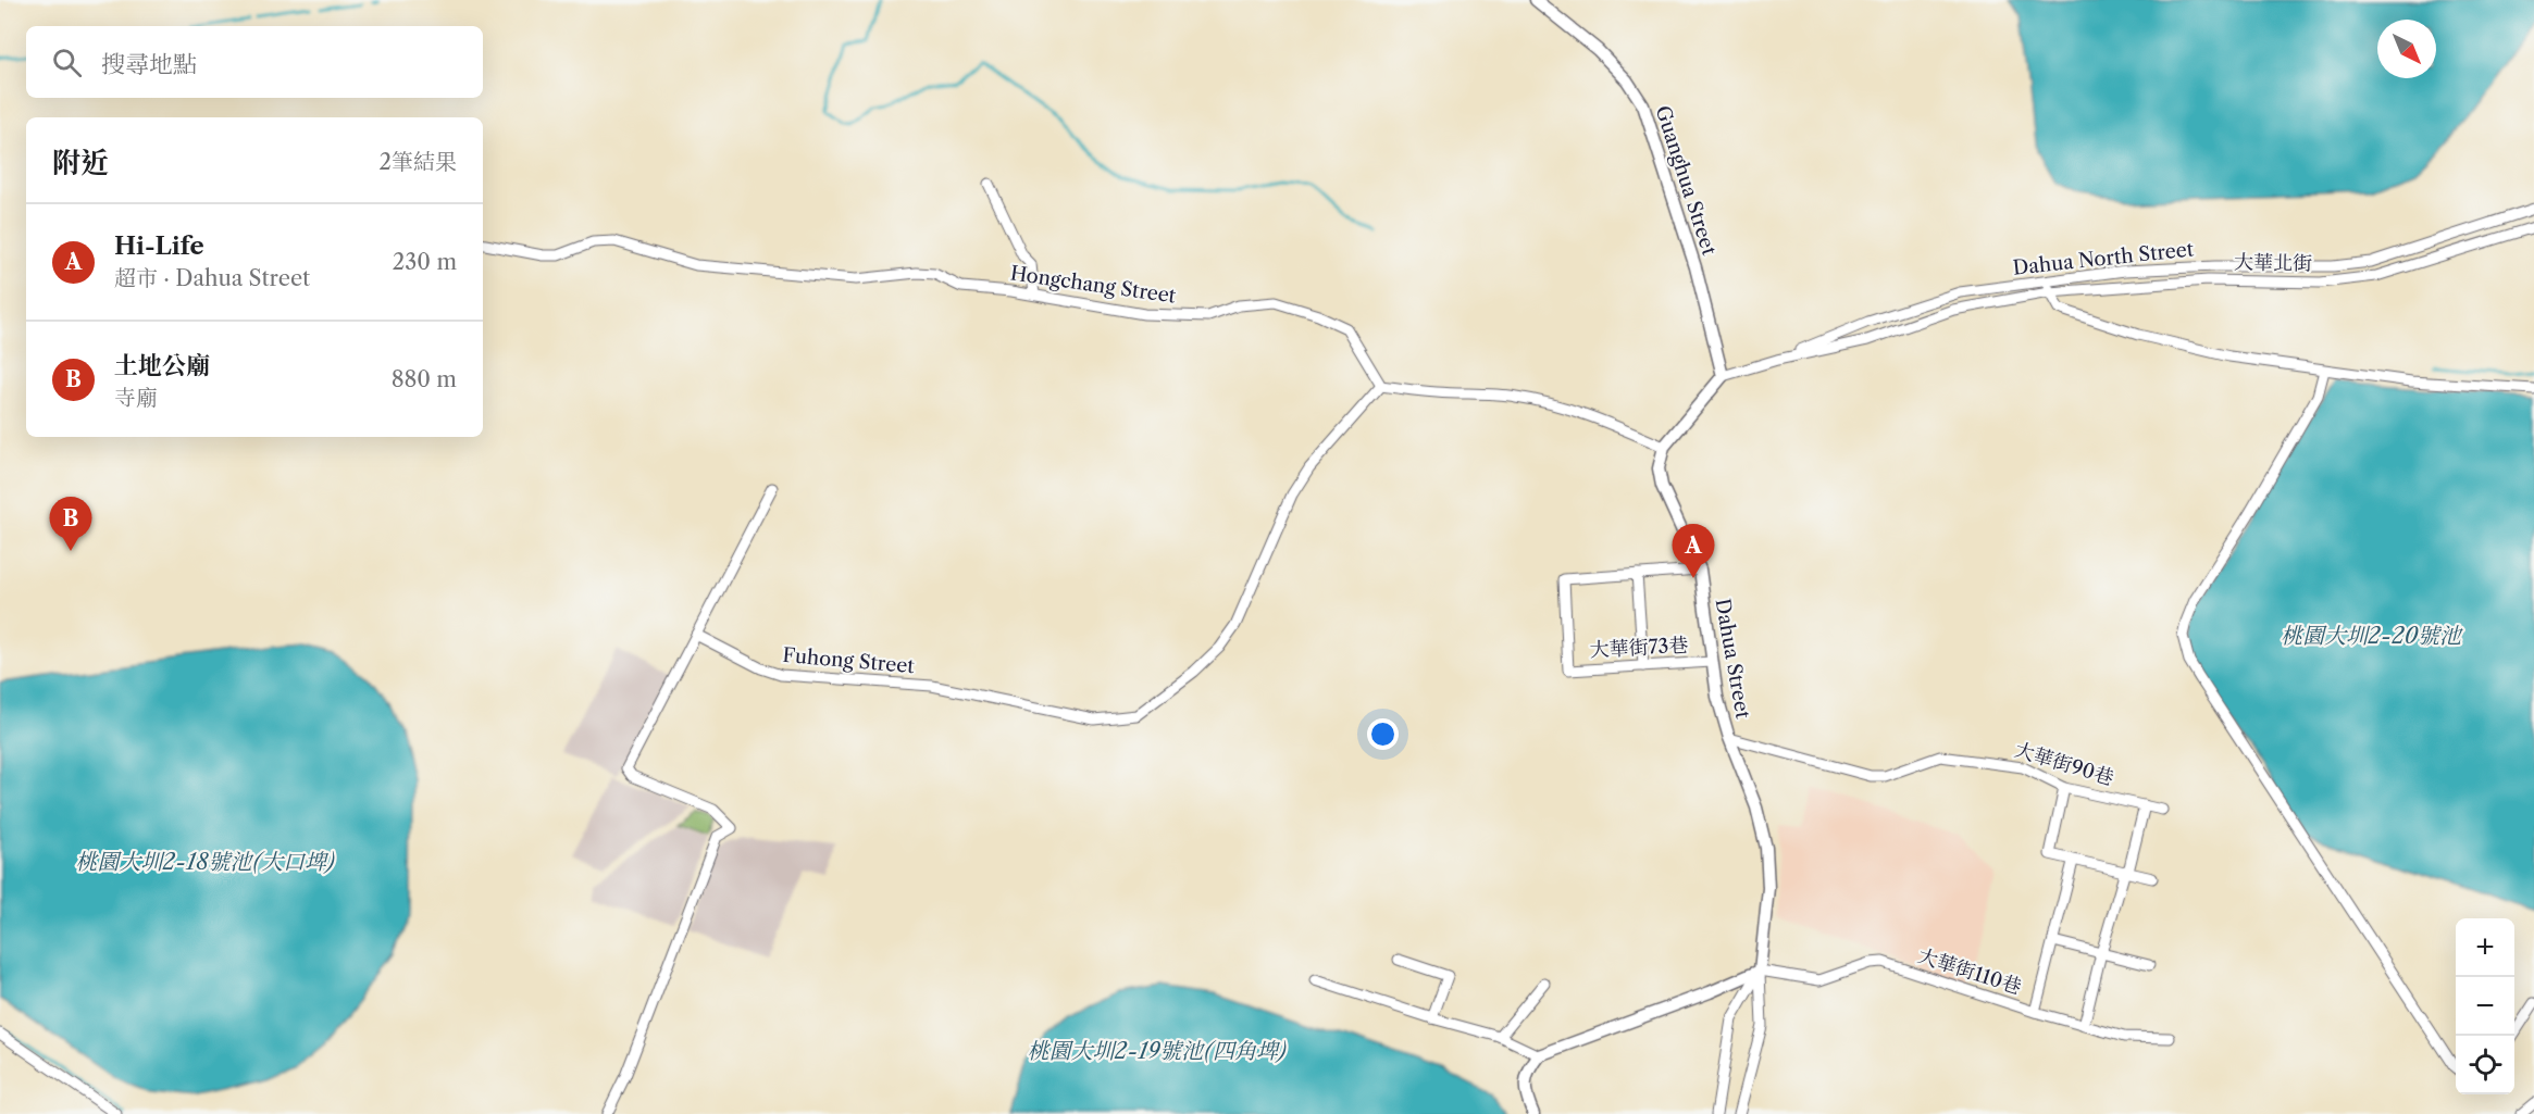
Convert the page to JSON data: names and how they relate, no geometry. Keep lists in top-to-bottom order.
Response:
{
  "streets": {
    "street": [
      "Guanghua Street",
      "Dahua North Street",
      "大華北街",
      "Hongchang Street",
      "大華街73巷",
      "Dahua Street",
      "Fuhong Street",
      "大華街90巷",
      "大華街110巷"
    ]
  },
  "crossings": [
    ["Guanghua Street", "Dahua North Street"],
    ["Dahua North Street", "大華北街"],
    ["Hongchang Street", "Fuhong Street"],
    ["大華街73巷", "Dahua Street"],
    ["Dahua Street", "大華街90巷"],
    ["Dahua Street", "大華街110巷"]
  ],
  "water": ["桃園大圳2-20號池", "桃園大圳2-18號池(大口埤)", "桃園大圳2-19號池(四角埤)"],
  "north": "bottom right",
  "page": {
    "search": "搜尋地點",
    "heading": ["附近", "2筆結果"],
    "list": [
      {
        "mark": "A",
        "name": "Hi-Life",
        "note": "超市 · Dahua Street",
        "value": "230 m"
      },
      {
        "mark": "B",
        "name": "土地公廟",
        "note": "寺廟",
        "value": "880 m"
      }
    ],
    "pins": ["B", "A"],
    "map_buttons": ["+", "−"]
  }
}
